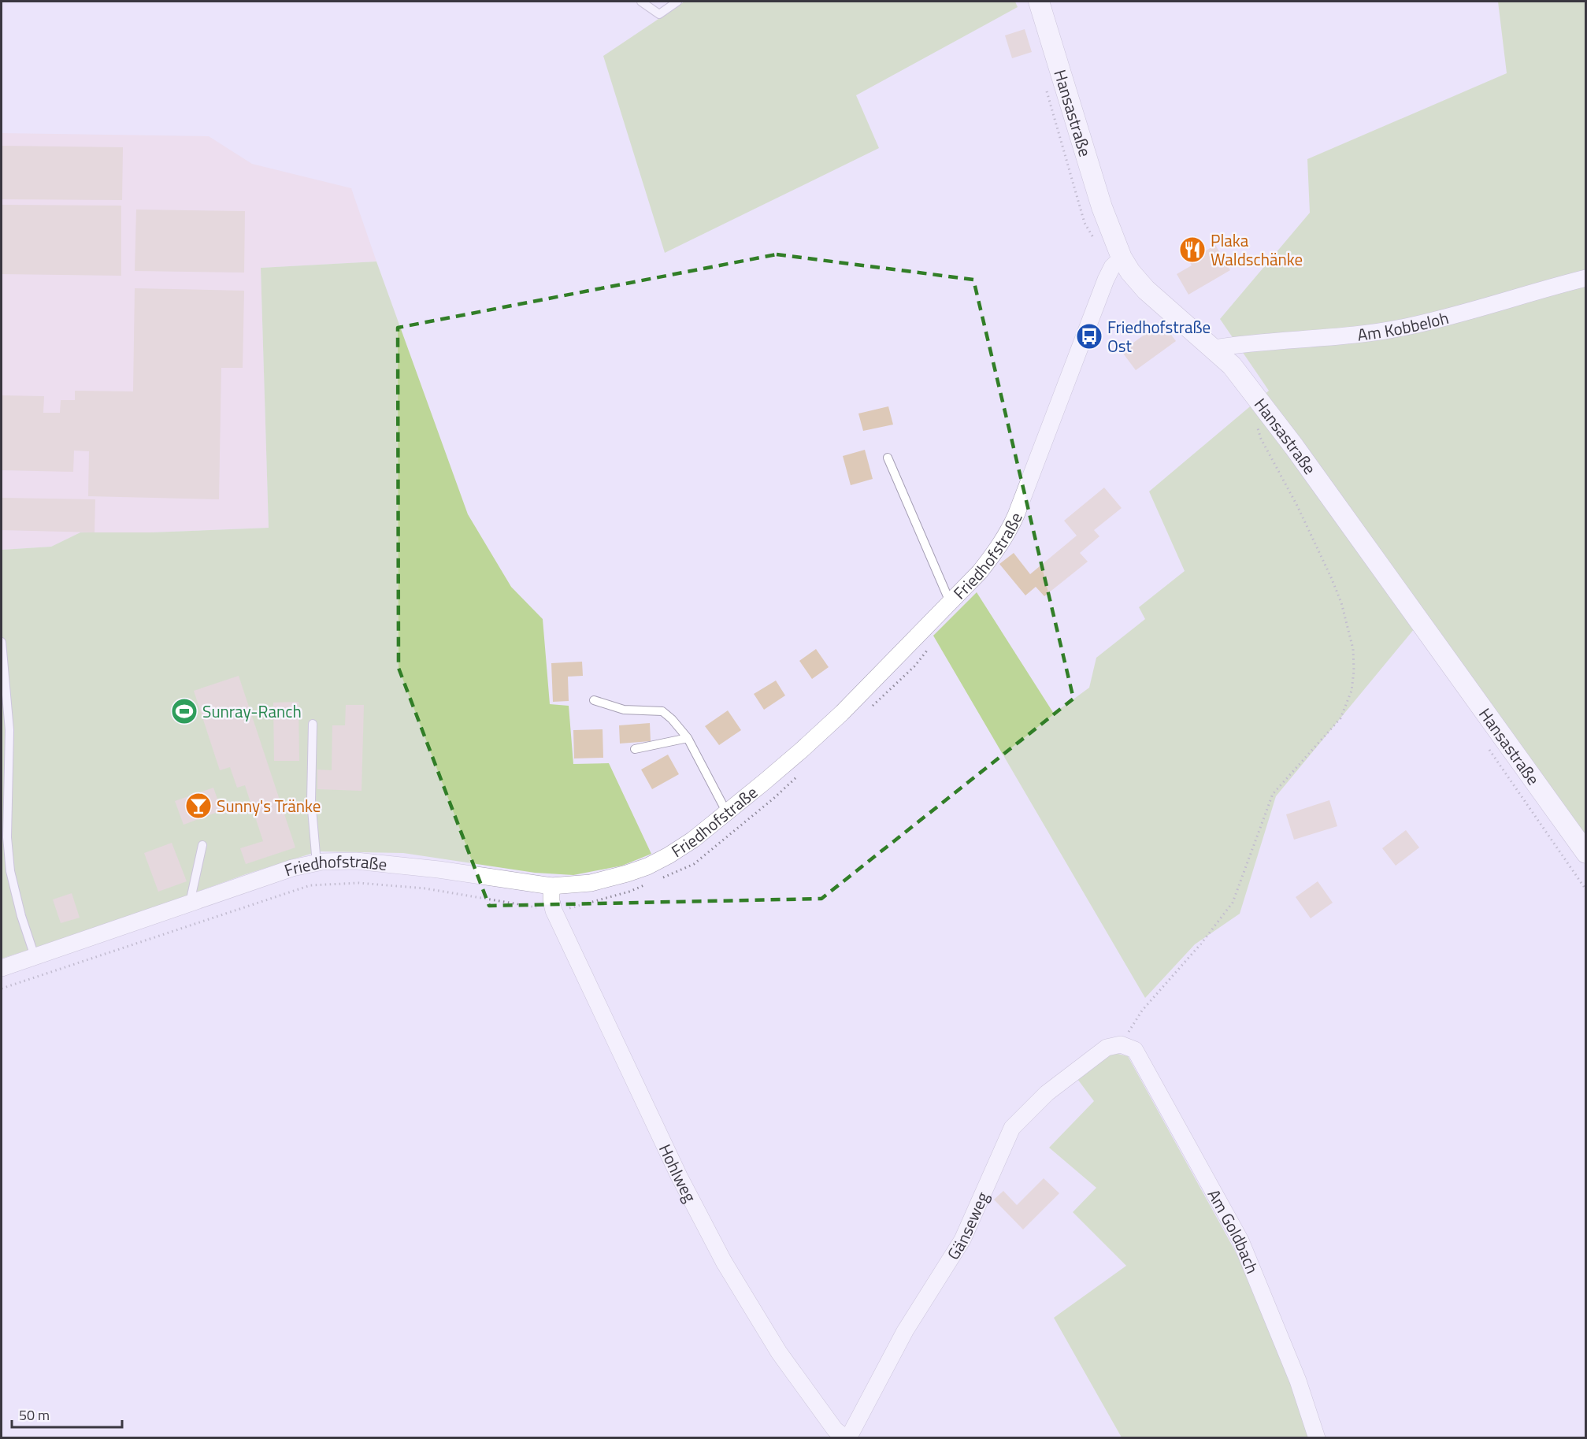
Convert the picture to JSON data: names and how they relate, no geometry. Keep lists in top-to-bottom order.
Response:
{
  "streets": {
    "street": [
      "Hansastraße",
      "Am Kobbeloh",
      "Friedhofstraße",
      "Hohlweg",
      "Gänseweg",
      "Am Goldbach"
    ]
  },
  "crossings": [
    ["Hansastraße", "Am Kobbeloh"],
    ["Hansastraße", "Friedhofstraße"],
    ["Friedhofstraße", "Hohlweg"],
    ["Hohlweg", "Gänseweg"],
    ["Gänseweg", "Am Goldbach"]
  ],
  "places": {
    "restaurant": ["Plaka Waldschänke"],
    "bus stop": ["Friedhofstraße Ost"],
    "sports": ["Sunray-Ranch"],
    "bar": ["Sunny's Tränke"]
  },
  "scale_bar": "50 m"
}
